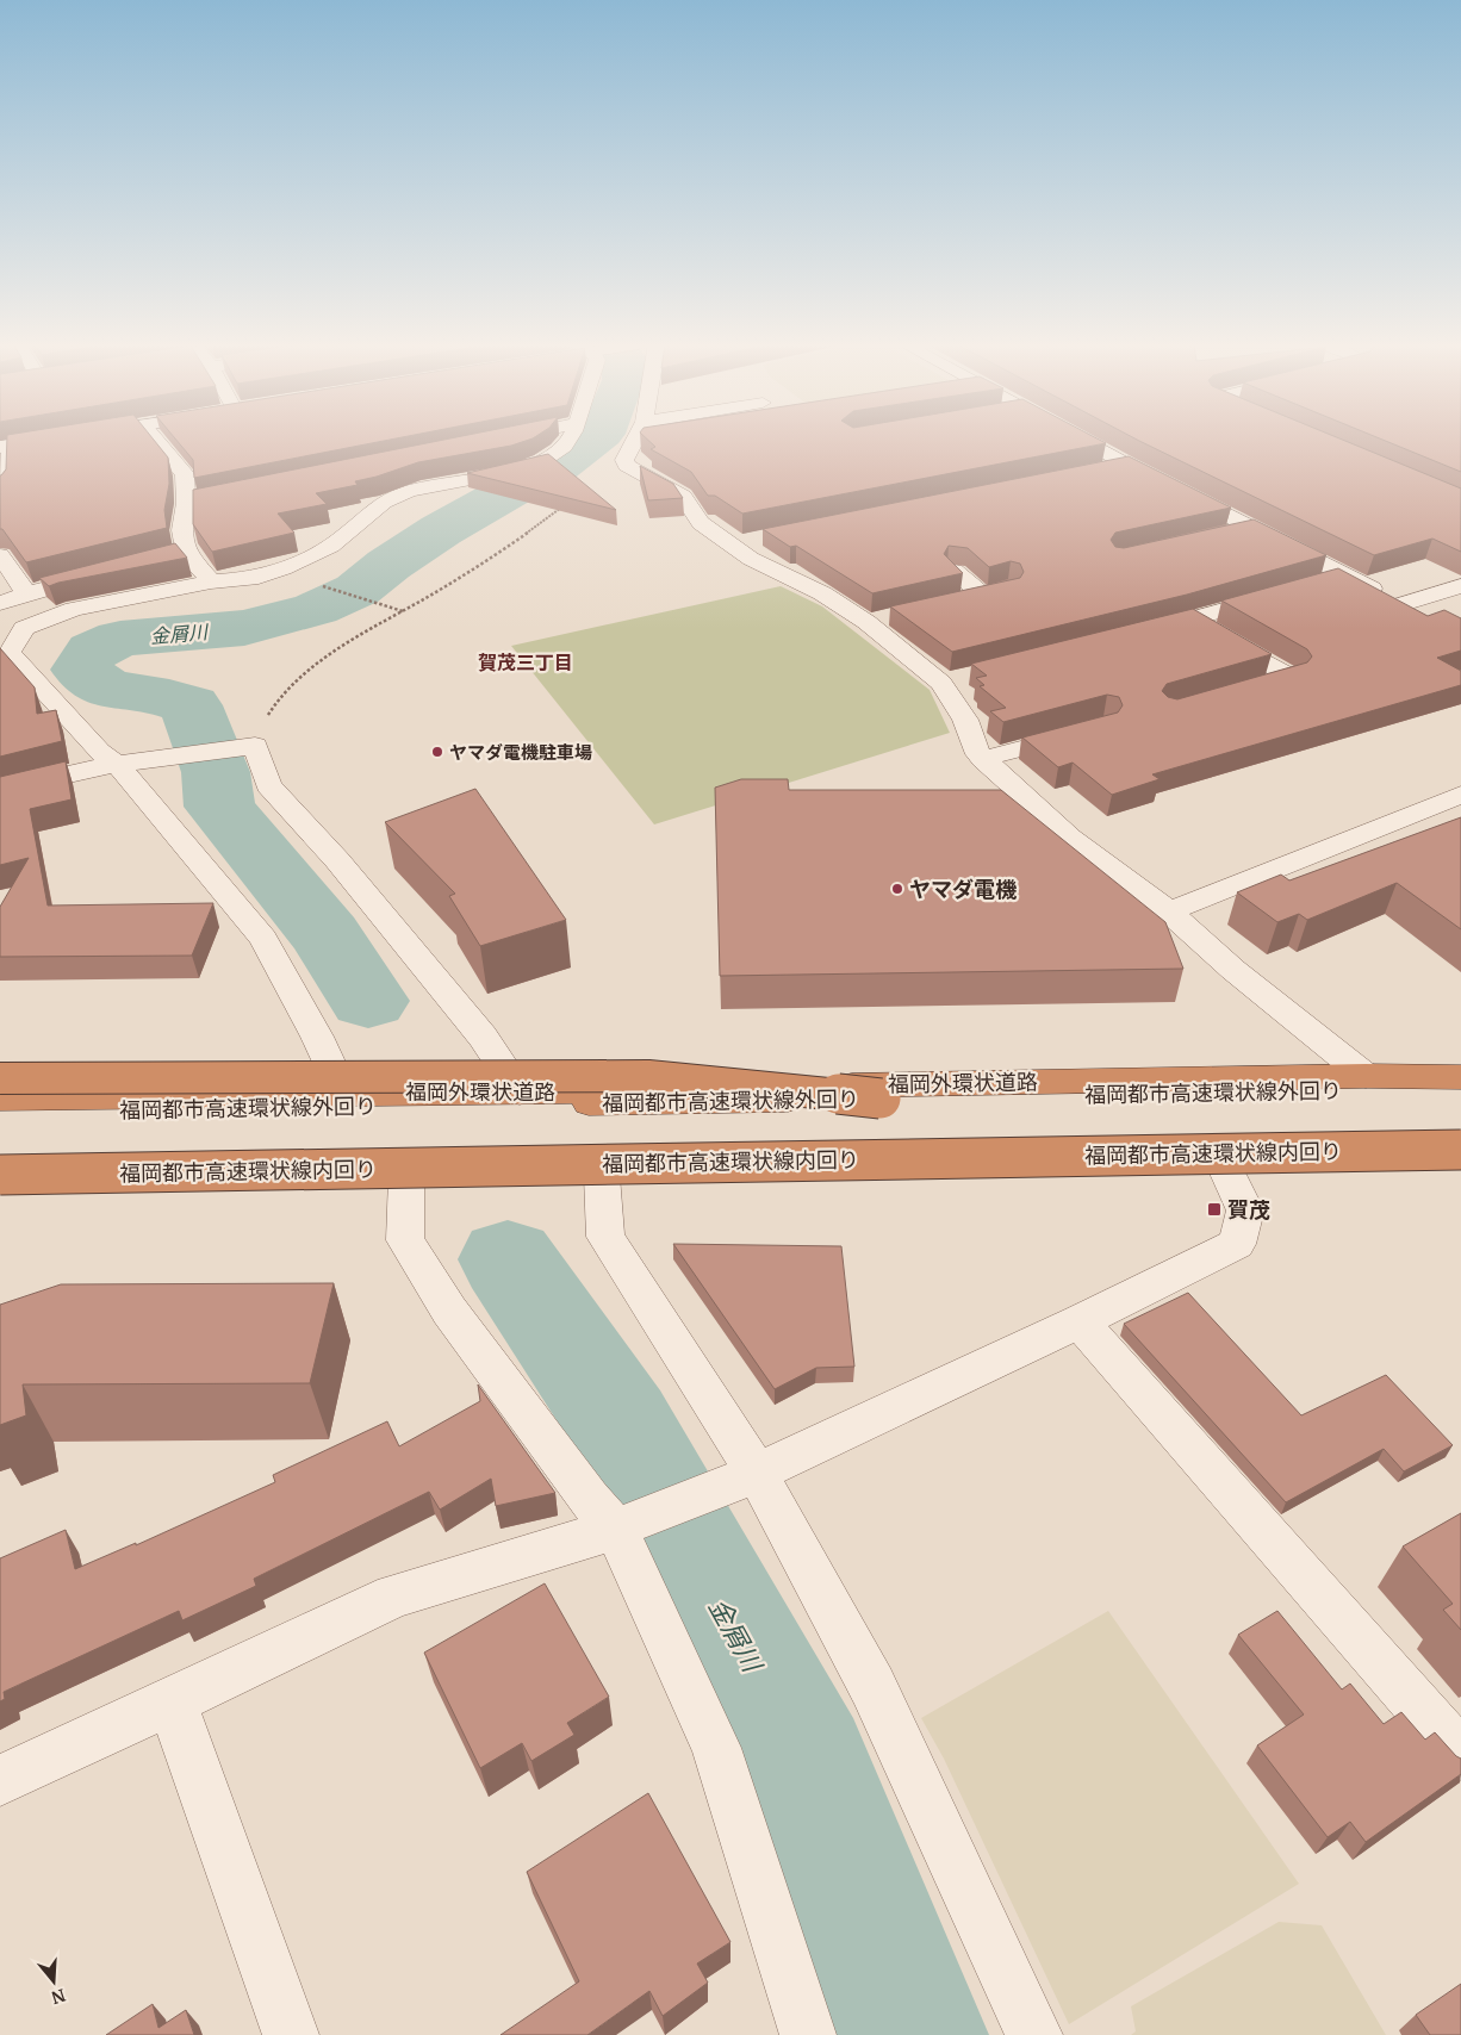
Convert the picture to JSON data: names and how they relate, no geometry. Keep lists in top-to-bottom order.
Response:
{
  "streets": {
    "highway": ["福岡外環状道路", "福岡都市高速環状線外回り", "福岡都市高速環状線内回り"]
  },
  "districts": ["賀茂三丁目"],
  "water": ["金屑川"],
  "places": {
    "other": ["ヤマダ電機駐車場", "ヤマダ電機"],
    "transit": ["賀茂"]
  },
  "north": "bottom"
}
